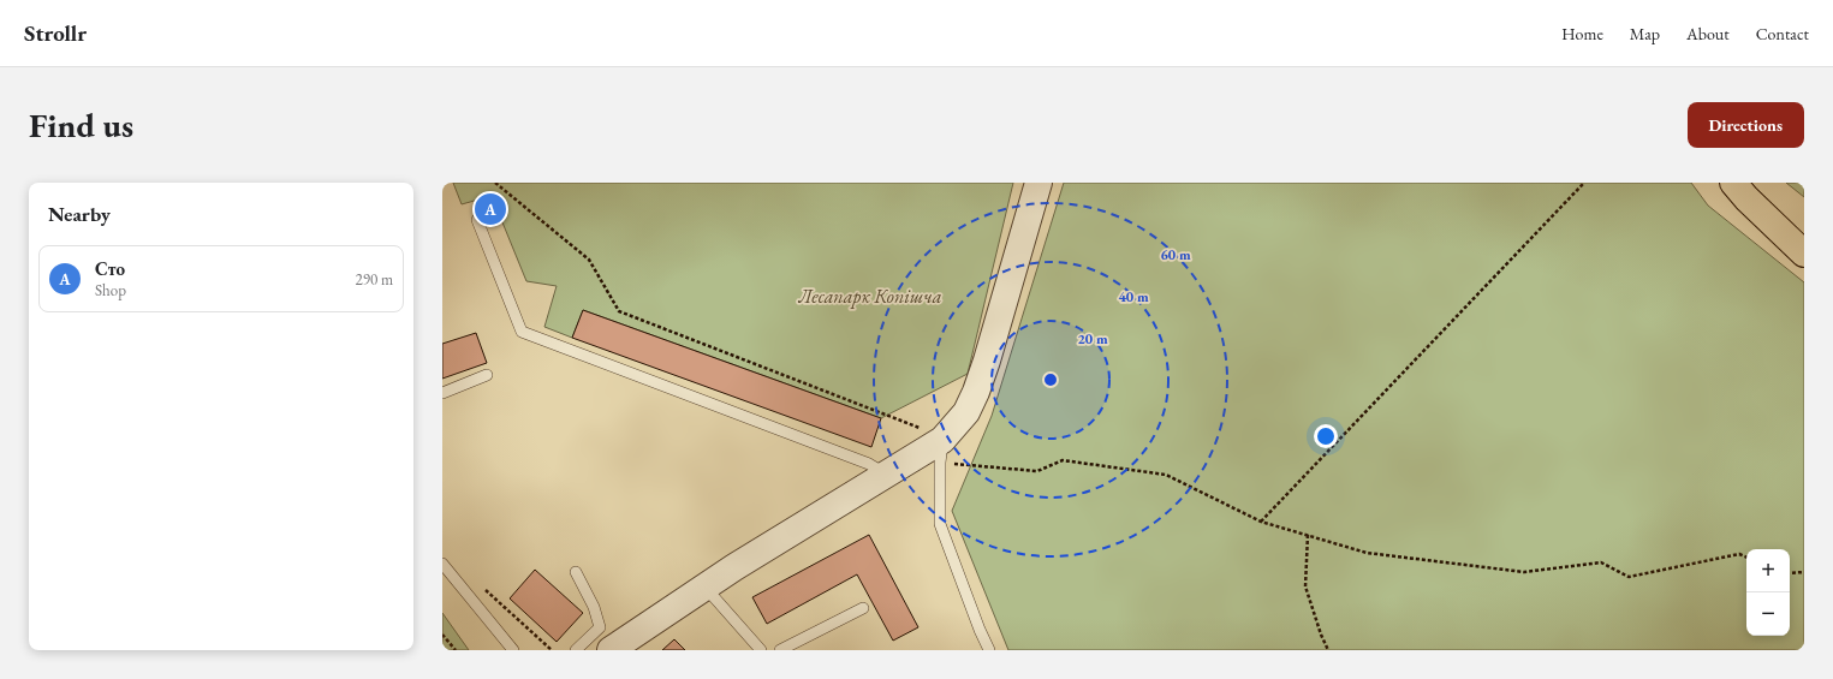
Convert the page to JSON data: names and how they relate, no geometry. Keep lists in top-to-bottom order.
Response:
{
  "parks": ["Лесапарк Копішча"],
  "page": {
    "header": "Strollr",
    "nav": [
      "Home",
      "Map",
      "About",
      "Contact"
    ],
    "buttons": "Directions",
    "title": "Find us",
    "heading": "Nearby",
    "pins": "A",
    "list": [
      {
        "mark": "A",
        "name": "Сто",
        "note": "Shop",
        "value": "290 m"
      }
    ],
    "map_buttons": ["+", "−"]
  },
  "rings": ["60 m", "40 m", "20 m"]
}
